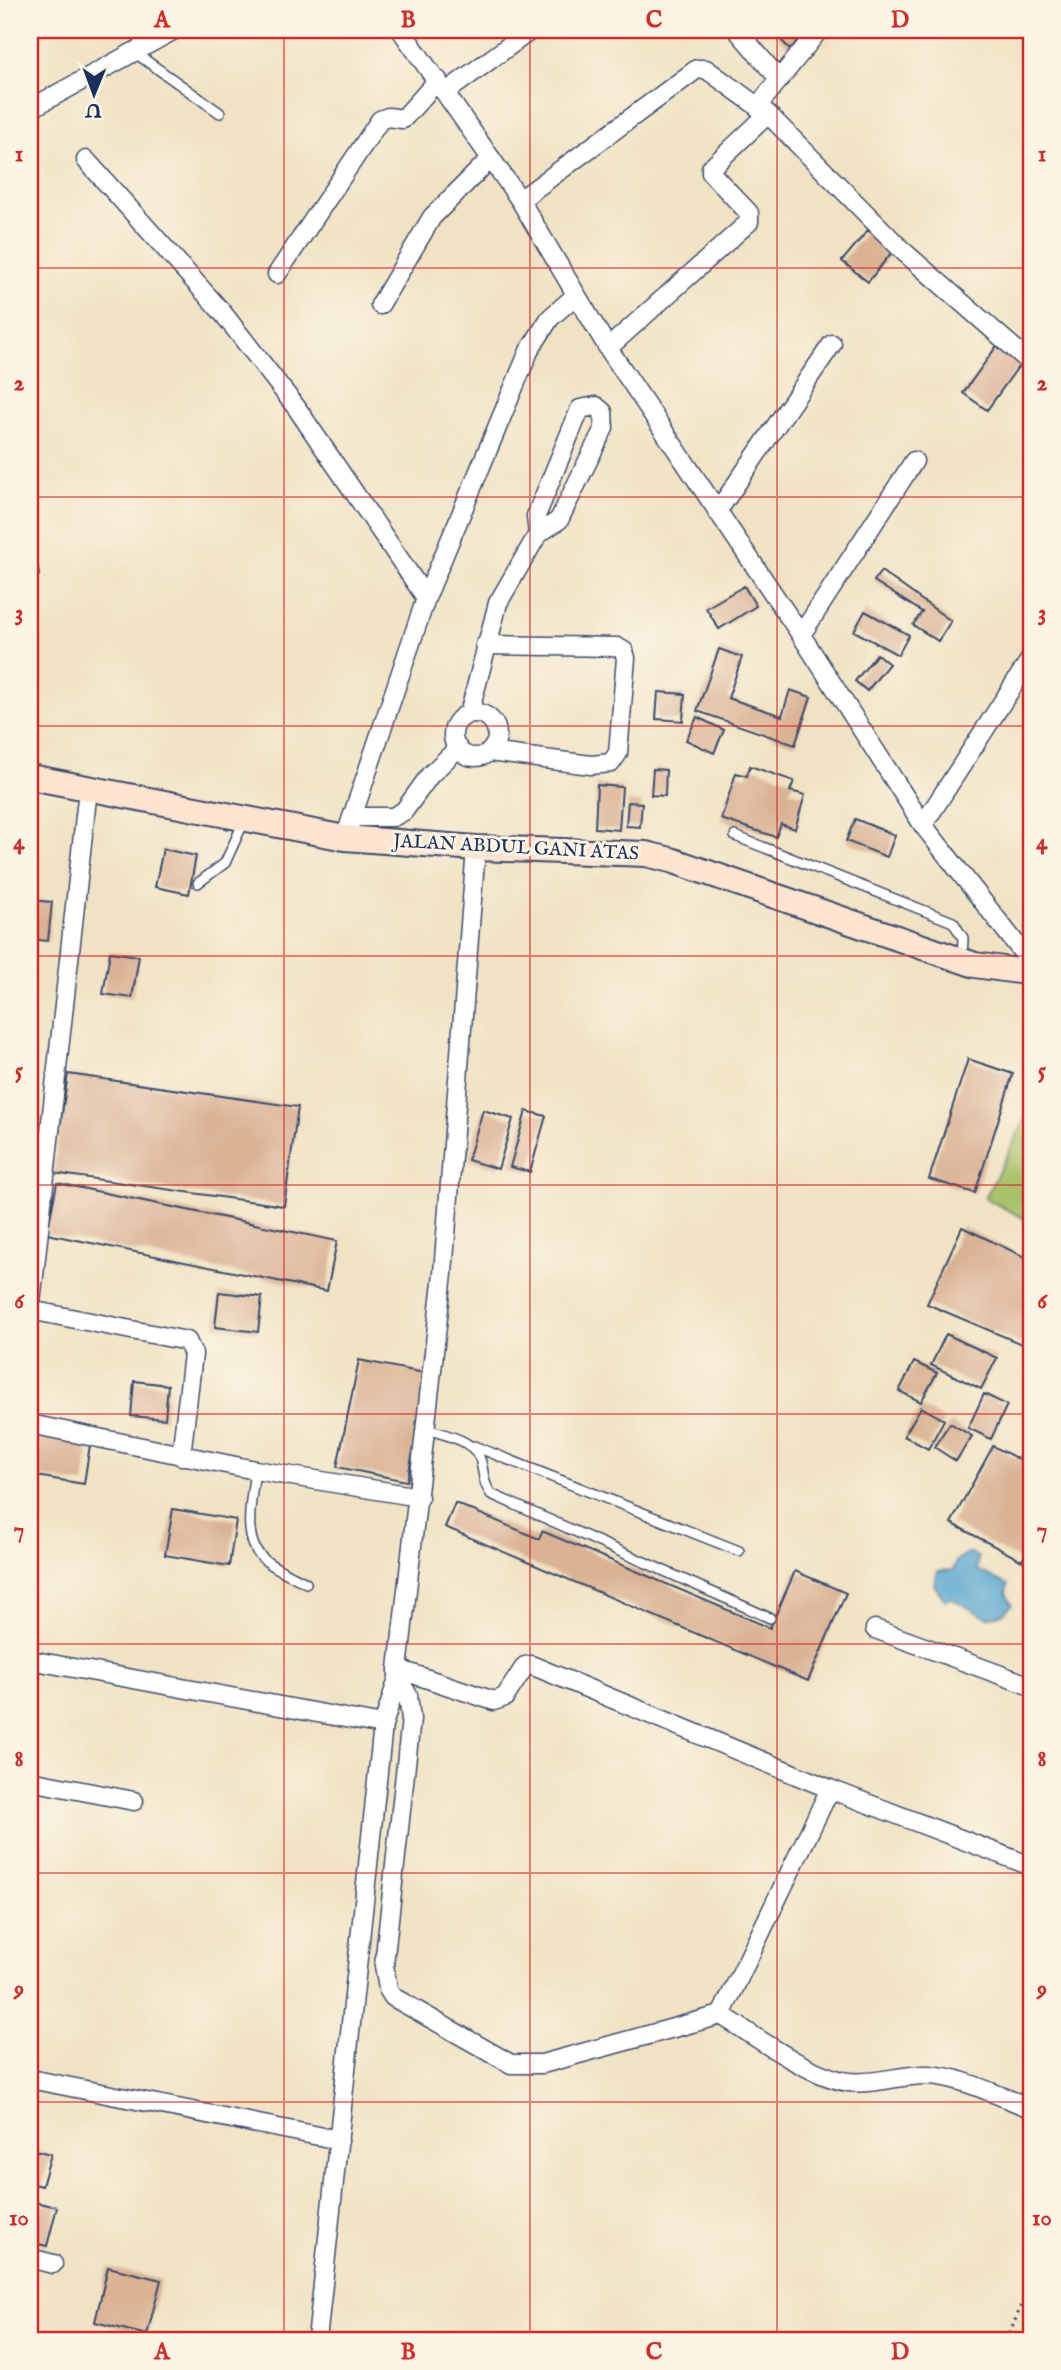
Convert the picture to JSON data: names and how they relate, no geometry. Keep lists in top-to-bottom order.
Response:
{
  "streets": {
    "street": ["JALAN ABDUL GANI ATAS"]
  },
  "north": "bottom",
  "grid": {
    "columns": [
      "A",
      "B",
      "C",
      "D"
    ],
    "rows": [
      "1",
      "2",
      "3",
      "4",
      "5",
      "6",
      "7",
      "8",
      "9",
      "10"
    ]
  }
}
